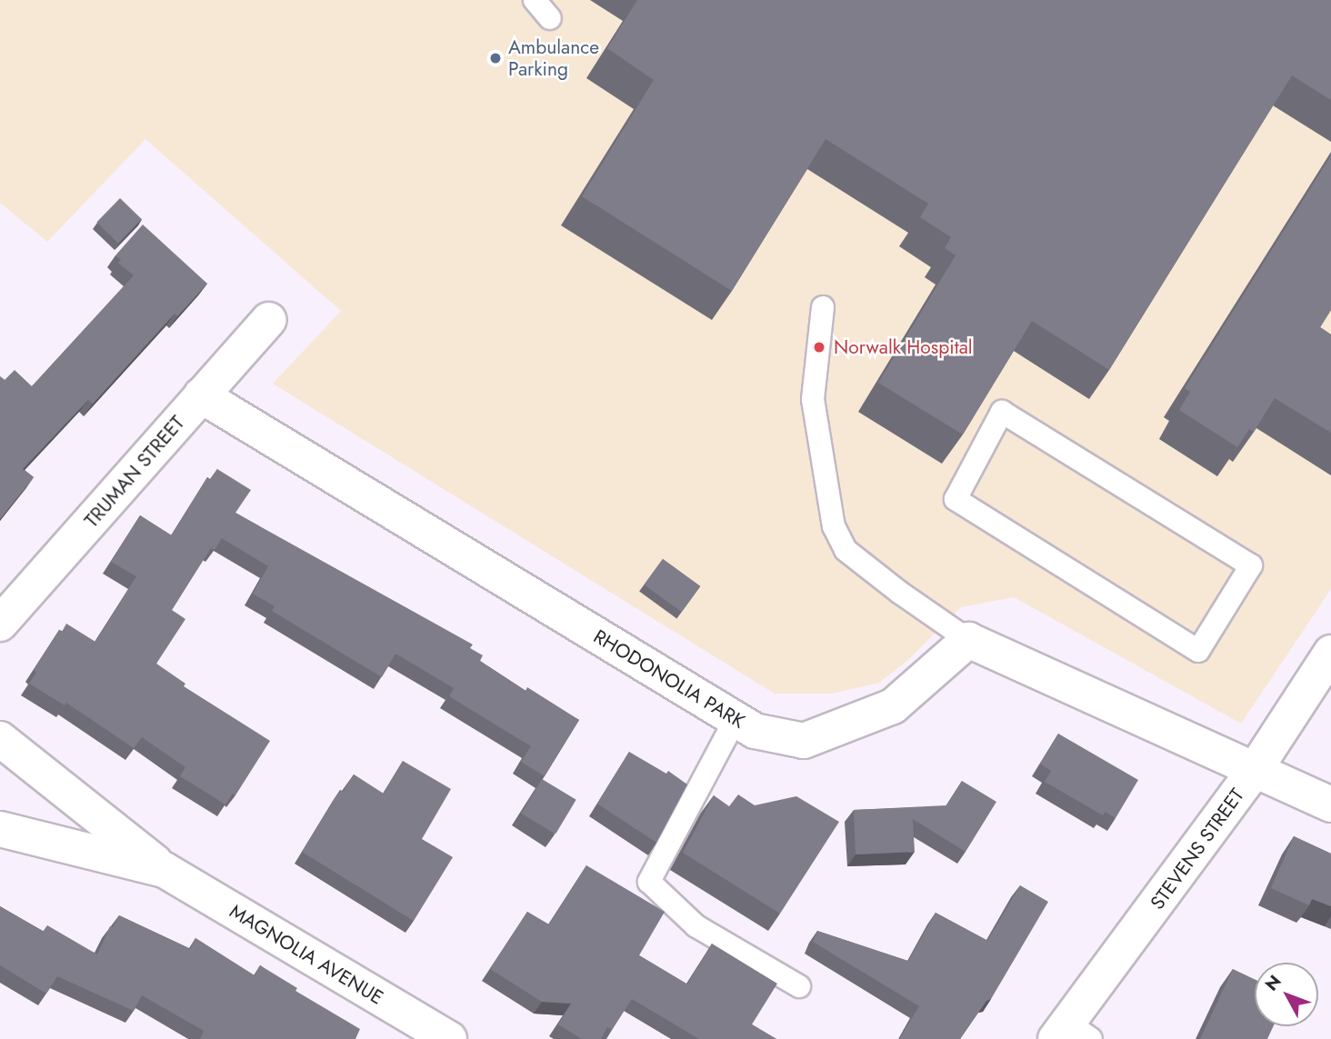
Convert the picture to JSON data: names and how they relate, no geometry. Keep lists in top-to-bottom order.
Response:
{
  "streets": {
    "street": [
      "TRUMAN STREET",
      "RHODONOLIA PARK",
      "STEVENS STREET",
      "MAGNOLIA AVENUE"
    ]
  },
  "crossings": [
    ["TRUMAN STREET", "RHODONOLIA PARK"]
  ],
  "places": ["Ambulance Parking", "Norwalk Hospital"],
  "north": "top left"
}
